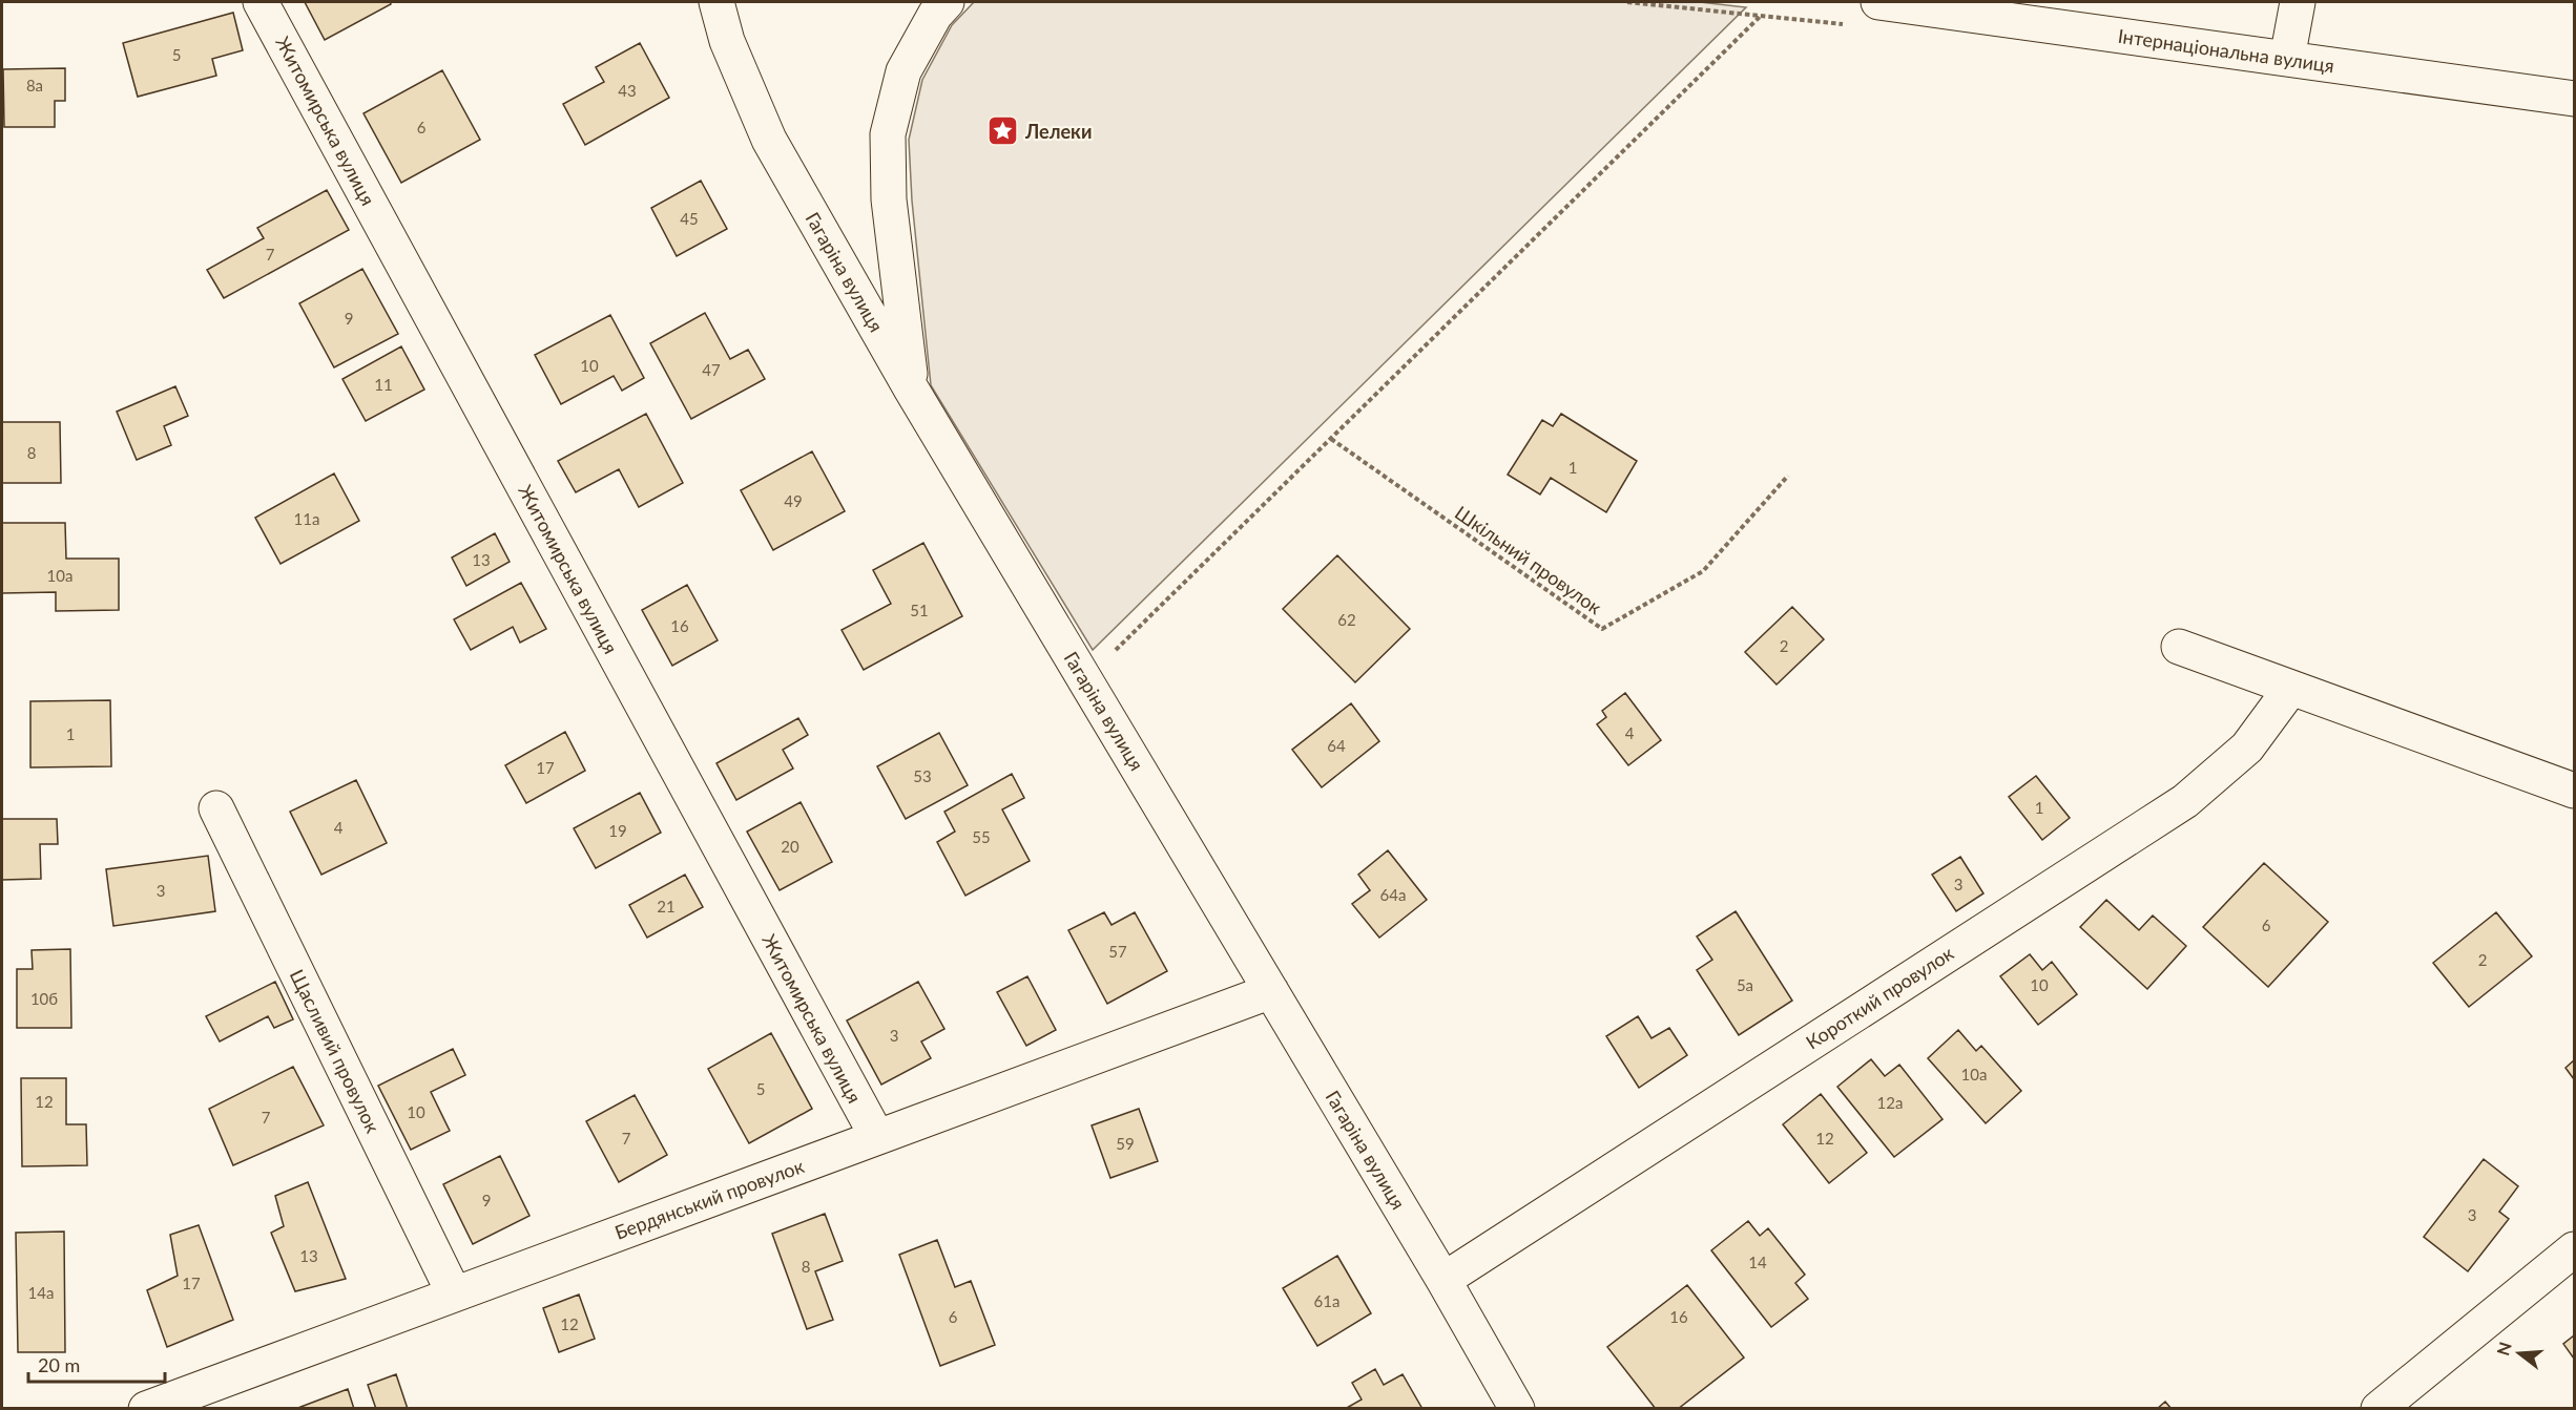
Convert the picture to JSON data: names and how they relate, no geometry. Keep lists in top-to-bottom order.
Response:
{
  "streets": {
    "street": [
      "Інтернаціональна вулиця",
      "Житомирська вулиця",
      "Гагаріна вулиця",
      "Короткий провулок",
      "Щасливий провулок",
      "Бердянський провулок"
    ],
    "path": ["Шкільний провулок"]
  },
  "crossings": [
    ["Житомирська вулиця", "Бердянський провулок"],
    ["Гагаріна вулиця", "Короткий провулок"],
    ["Гагаріна вулиця", "Бердянський провулок"],
    ["Щасливий провулок", "Бердянський провулок"]
  ],
  "places": {
    "place": ["Лелеки"]
  },
  "house_numbers": [
    "5",
    "8а",
    "43",
    "6",
    "45",
    "7",
    "9",
    "10",
    "47",
    "11",
    "8",
    "1",
    "49",
    "11а",
    "13",
    "10а",
    "51",
    "62",
    "16",
    "2",
    "4",
    "1",
    "64",
    "17",
    "53",
    "1",
    "4",
    "19",
    "55",
    "20",
    "3",
    "3",
    "64а",
    "21",
    "6",
    "57",
    "2",
    "5а",
    "10",
    "10б",
    "3",
    "10а",
    "5",
    "12",
    "12а",
    "10",
    "7",
    "7",
    "12",
    "59",
    "9",
    "3",
    "13",
    "14",
    "8",
    "17",
    "14а",
    "61а",
    "6",
    "16",
    "12"
  ],
  "scale_bar": "20 m",
  "north": "left"
}
